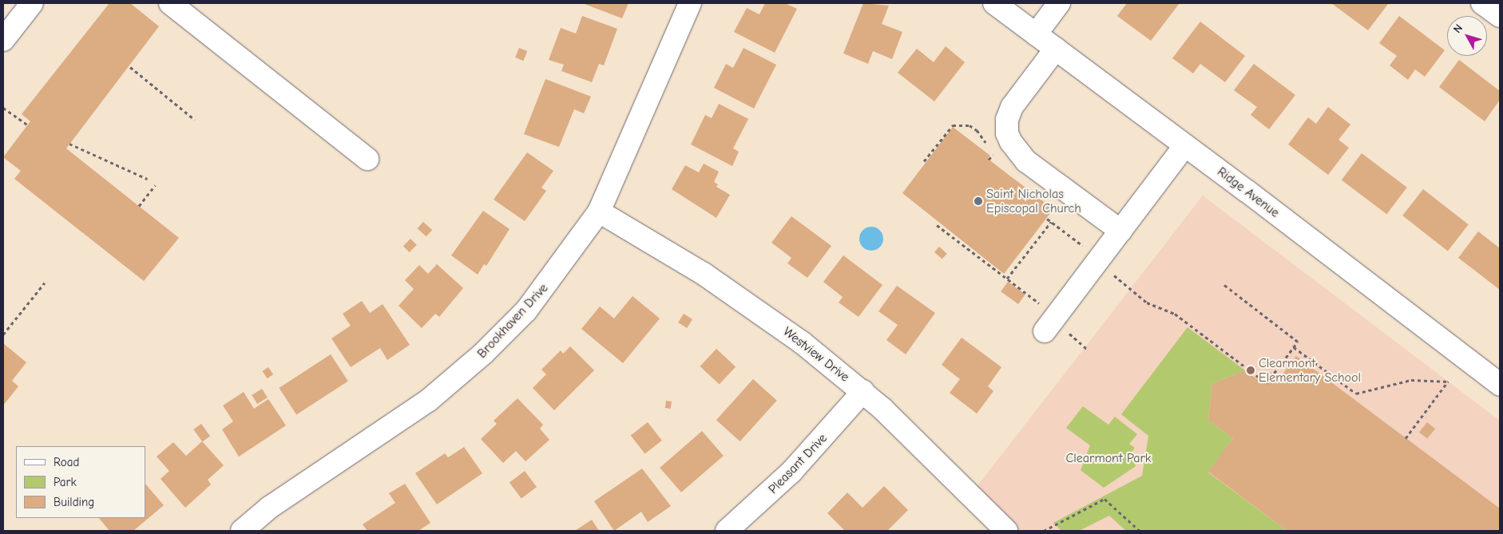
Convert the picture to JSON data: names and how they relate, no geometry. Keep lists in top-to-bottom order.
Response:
{
  "streets": {
    "street": [
      "Ridge Avenue",
      "Brookhaven Drive",
      "Westview Drive",
      "Pleasant Drive"
    ]
  },
  "crossings": [
    ["Brookhaven Drive", "Westview Drive"],
    ["Westview Drive", "Pleasant Drive"]
  ],
  "parks": ["Clearmont Park"],
  "places": ["Saint Nicholas Episcopal Church", "Clearmont Elementary School"],
  "legend": ["Road", "Park", "Building"],
  "north": "top left"
}
